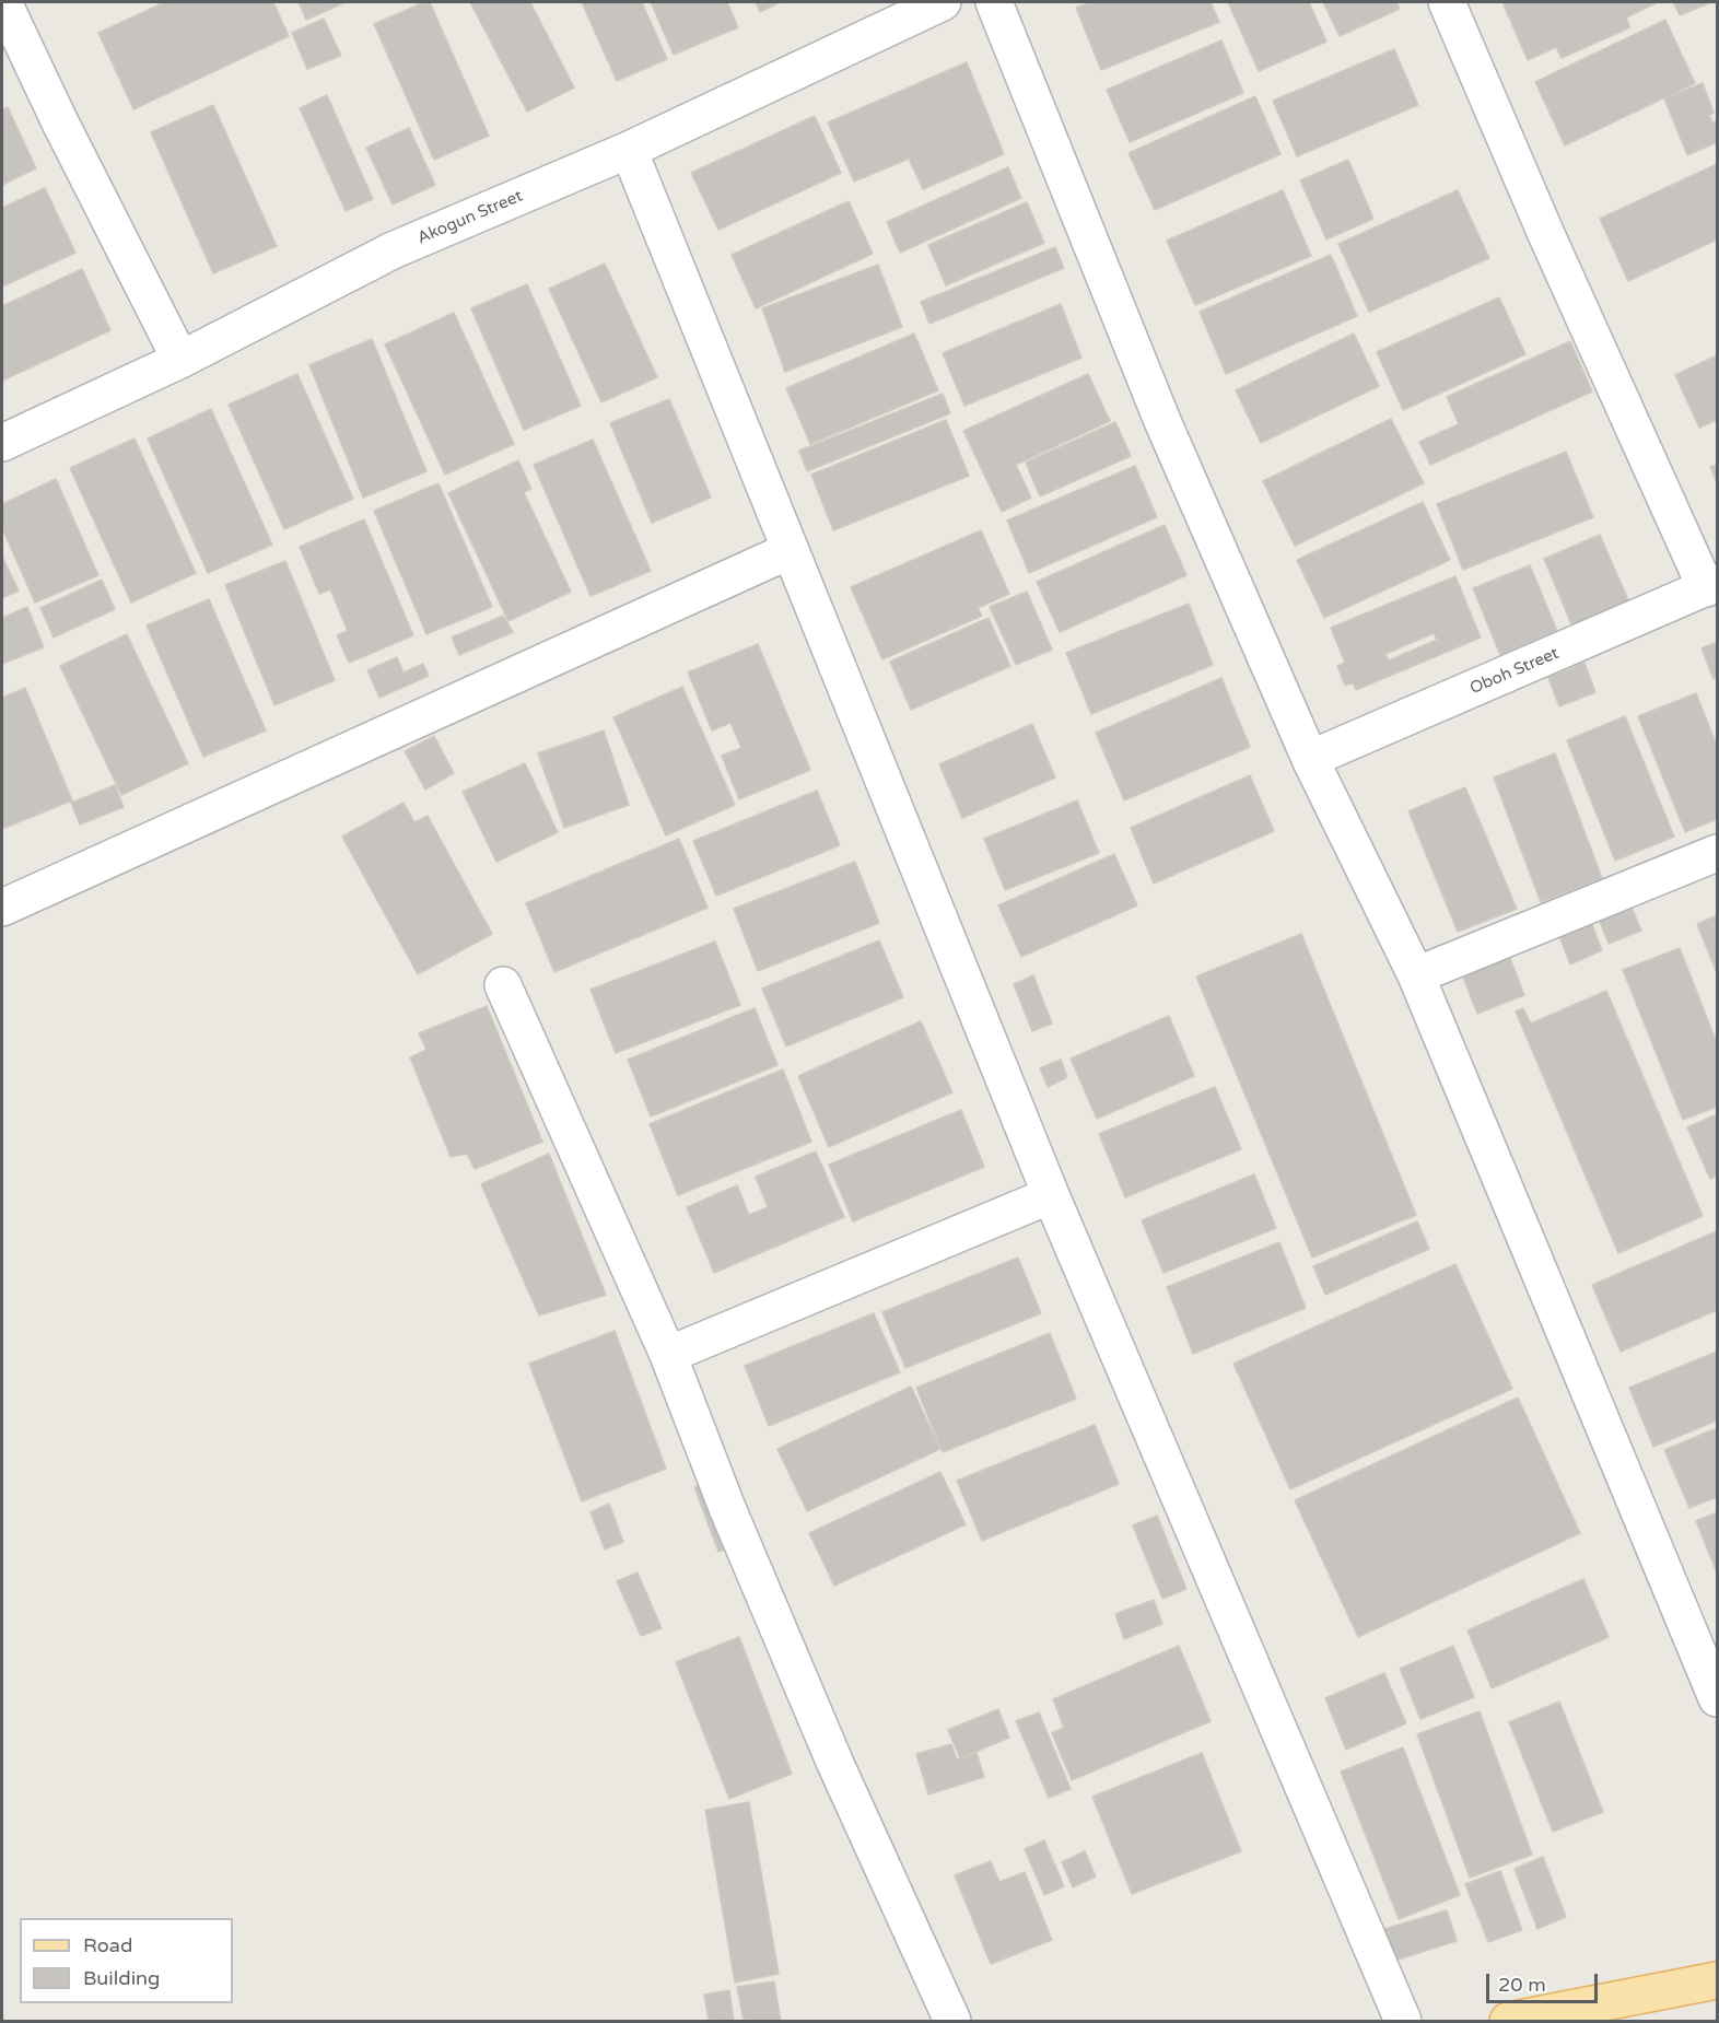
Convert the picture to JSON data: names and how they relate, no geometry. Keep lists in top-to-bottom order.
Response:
{
  "streets": {
    "street": ["Akogun Street", "Oboh Street"]
  },
  "legend": ["Road", "Building"],
  "scale_bar": "20 m"
}
